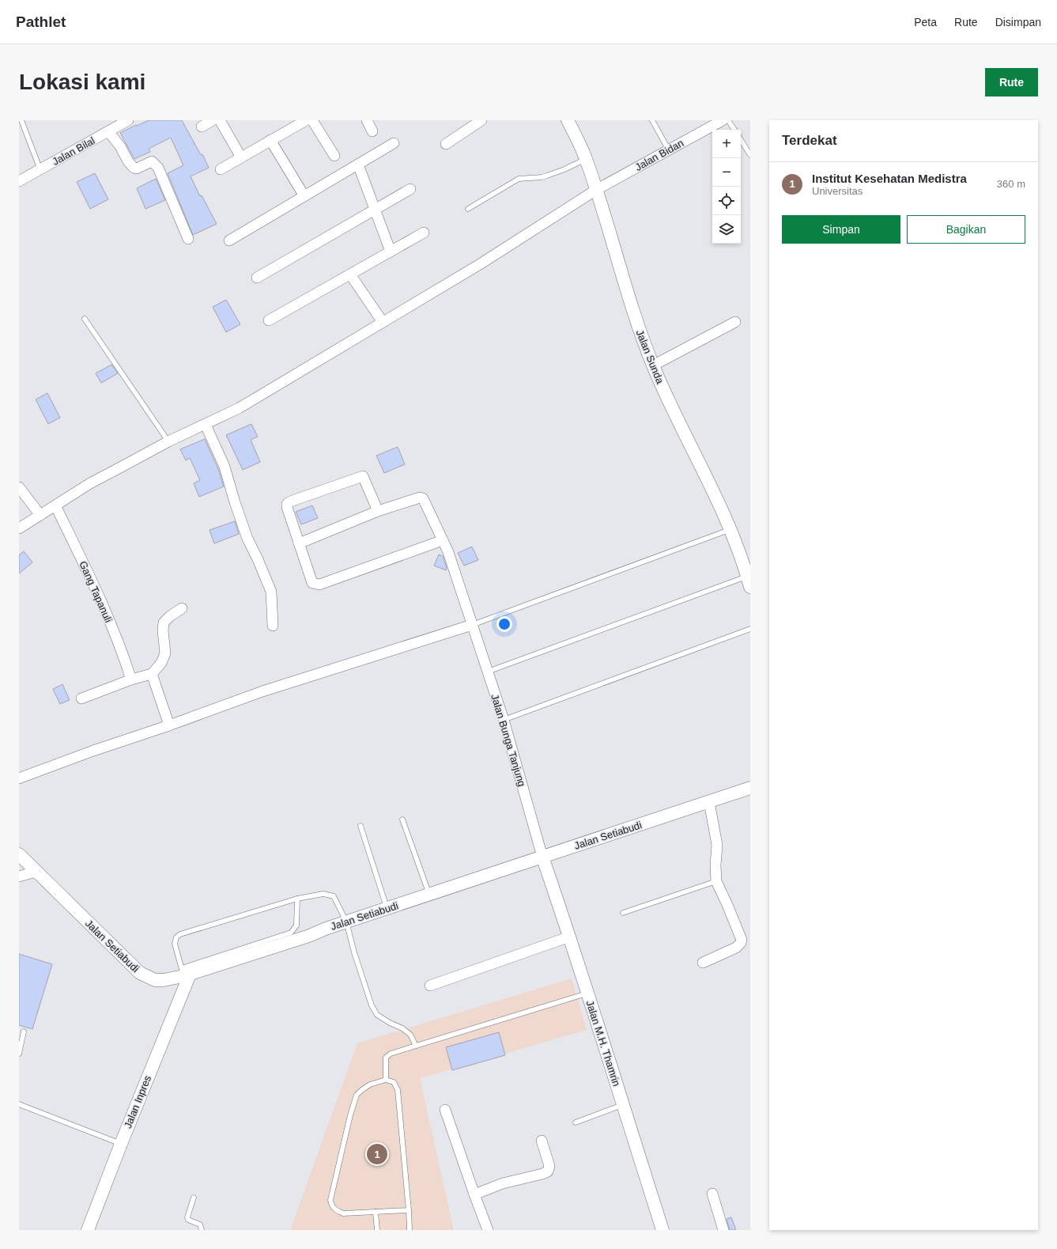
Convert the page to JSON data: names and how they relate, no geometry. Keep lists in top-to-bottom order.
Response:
{
  "streets": {
    "street": [
      "Jalan Bilal",
      "Jalan Bidan",
      "Jalan Sunda",
      "Gang Tapanuli",
      "Jalan Bunga Tanjung",
      "Jalan Setiabudi",
      "Jalan M.H. Thamrin",
      "Jalan Inpres"
    ]
  },
  "crossings": [
    ["Jalan Bidan", "Jalan Sunda"],
    ["Jalan Bidan", "Gang Tapanuli"],
    ["Jalan Bunga Tanjung", "Jalan Setiabudi"],
    ["Jalan Bunga Tanjung", "Jalan M.H. Thamrin"],
    ["Jalan Setiabudi", "Jalan M.H. Thamrin"],
    ["Jalan Setiabudi", "Jalan Inpres"]
  ],
  "page": {
    "header": "Pathlet",
    "nav": ["Peta", "Rute", "Disimpan"],
    "buttons": [
      "Rute",
      ["Simpan", "Bagikan"]
    ],
    "title": "Lokasi kami",
    "heading": "Terdekat",
    "map_buttons": ["+", "−"],
    "list": [
      {
        "mark": "1",
        "name": "Institut Kesehatan Medistra",
        "note": "Universitas",
        "value": "360 m"
      }
    ],
    "pins": "1"
  }
}
